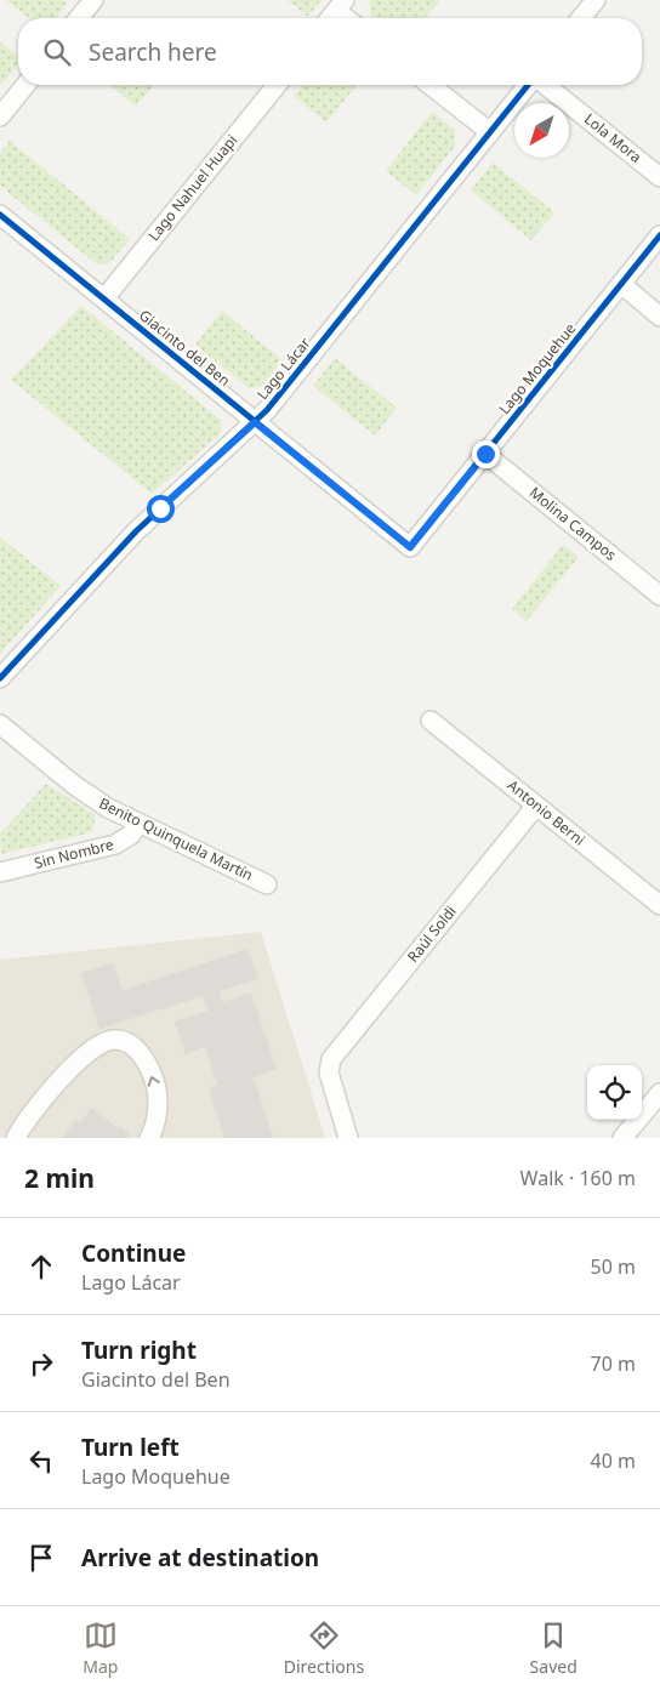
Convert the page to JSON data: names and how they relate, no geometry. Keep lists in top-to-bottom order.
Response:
{
  "streets": {
    "street": [
      "Lola Mora",
      "Lago Nahuel Huapi",
      "Giacinto del Ben",
      "Lago Lácar",
      "Lago Moquehue",
      "Molina Campos",
      "Antonio Berni",
      "Benito Quinquela Martín",
      "Sin Nombre",
      "Raúl Soldi"
    ]
  },
  "crossings": [
    ["Lago Nahuel Huapi", "Giacinto del Ben"],
    ["Giacinto del Ben", "Lago Lácar"],
    ["Giacinto del Ben", "Lago Moquehue"],
    ["Lago Moquehue", "Molina Campos"],
    ["Antonio Berni", "Raúl Soldi"],
    ["Benito Quinquela Martín", "Sin Nombre"]
  ],
  "north": "bottom left",
  "page": {
    "search": "Search here",
    "heading": ["2 min", "Walk · 160 m"],
    "list": [
      ["Continue", "Lago Lácar", "50 m"],
      ["Turn right", "Giacinto del Ben", "70 m"],
      ["Turn left", "Lago Moquehue", "40 m"],
      "Arrive at destination"
    ],
    "nav": ["Map", "Directions", "Saved"]
  }
}
